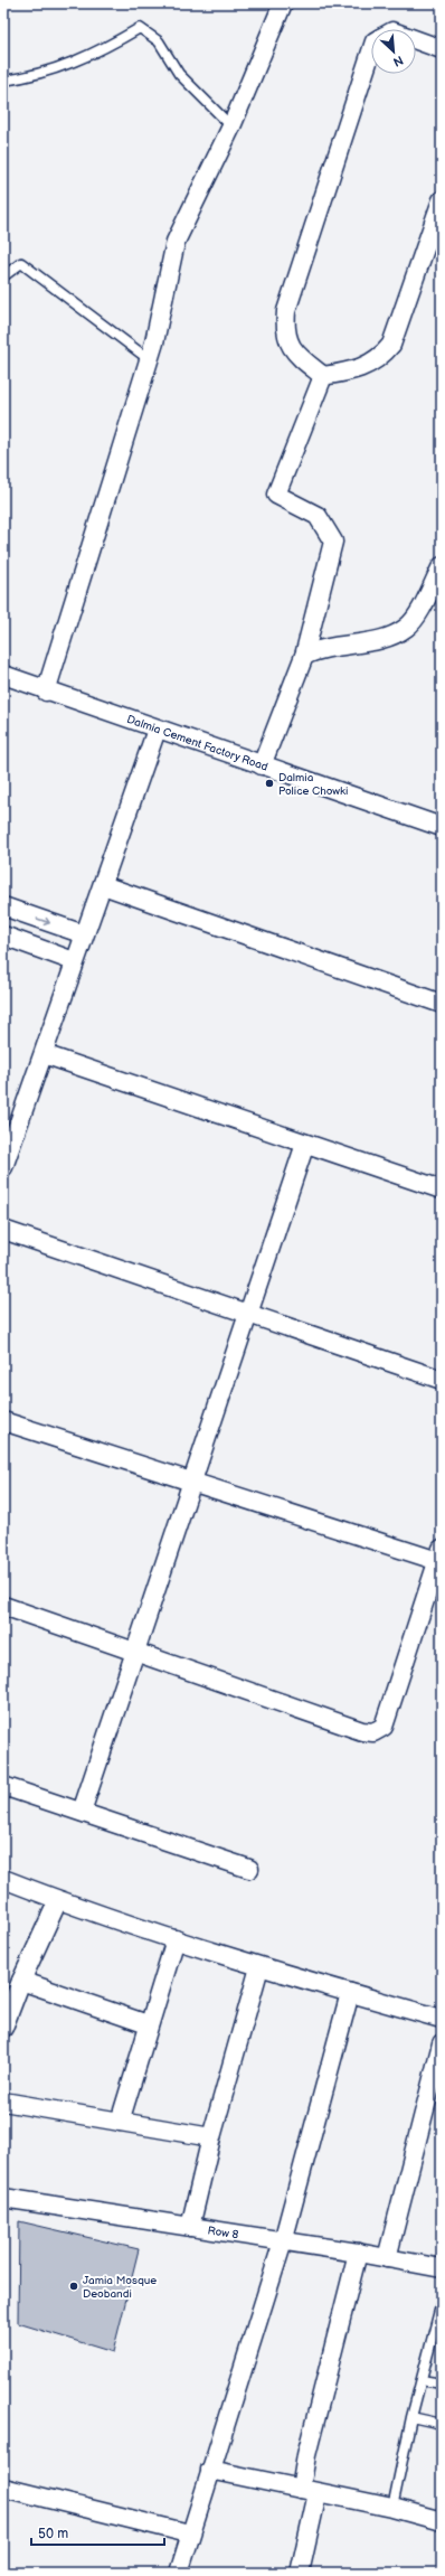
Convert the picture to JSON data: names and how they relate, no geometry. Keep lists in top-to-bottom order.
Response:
{
  "streets": {
    "street": ["Dalmia Cement Factory Road", "Row 8"]
  },
  "places": ["Dalmia Police Chowki", "Jamia Mosque Deobandi"],
  "scale_bar": "50 m",
  "north": "bottom right"
}
